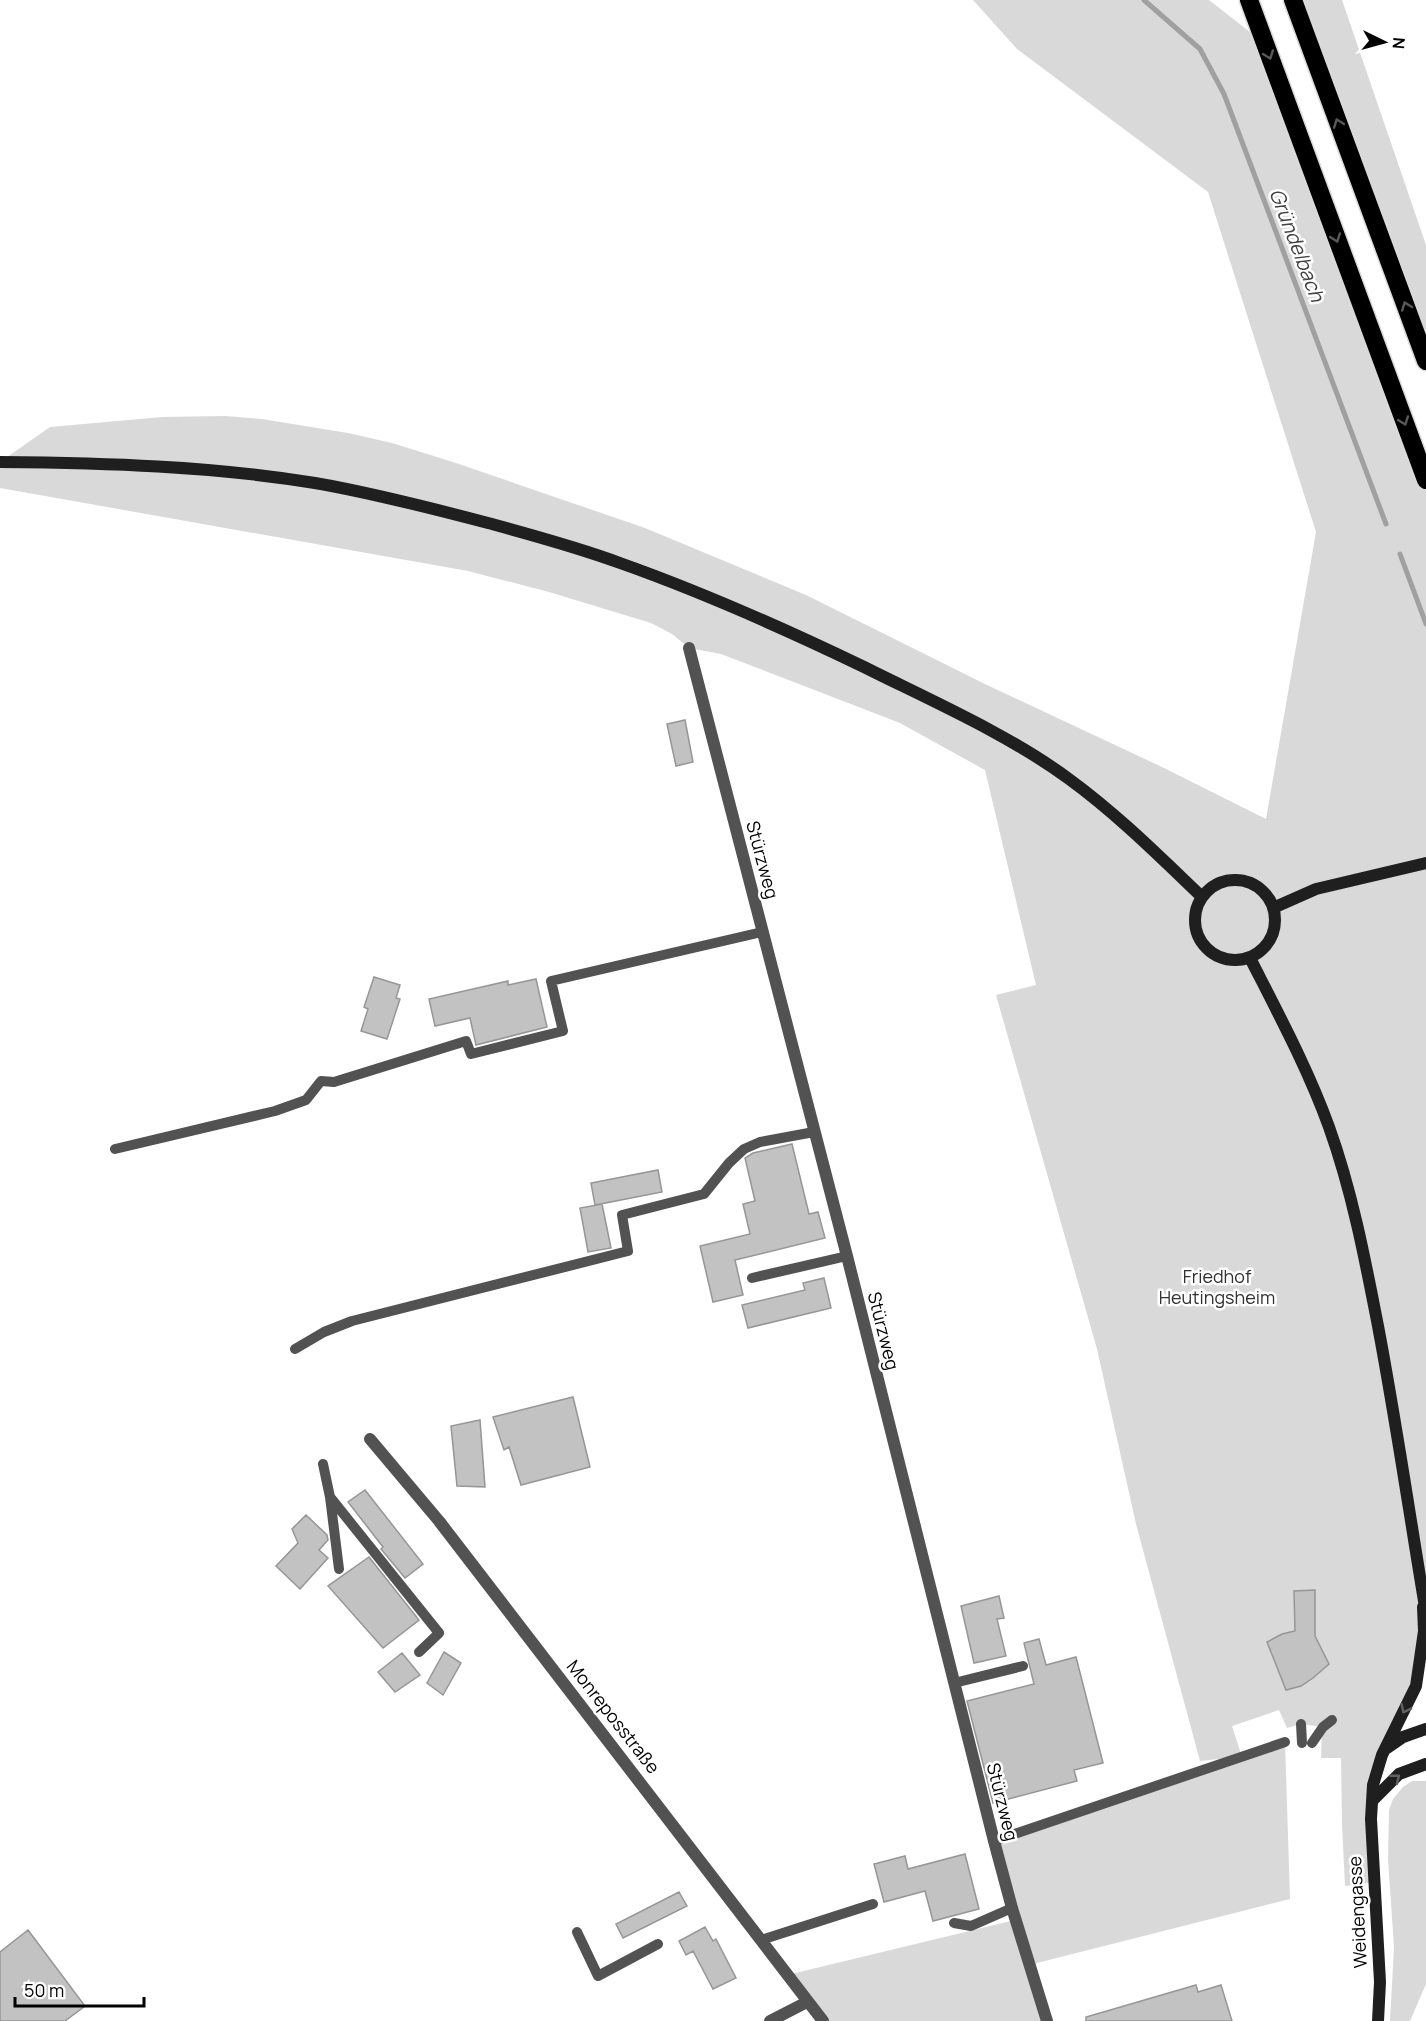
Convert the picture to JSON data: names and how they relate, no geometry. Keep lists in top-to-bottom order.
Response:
{
  "streets": {
    "main road": ["Weidengasse"],
    "street": ["Stürzweg", "Monreposstraße"]
  },
  "one_way": ["Weidengasse"],
  "water": ["Gründelbach"],
  "parks": ["Friedhof Heutingsheim"],
  "scale_bar": "50 m",
  "north": "right"
}
